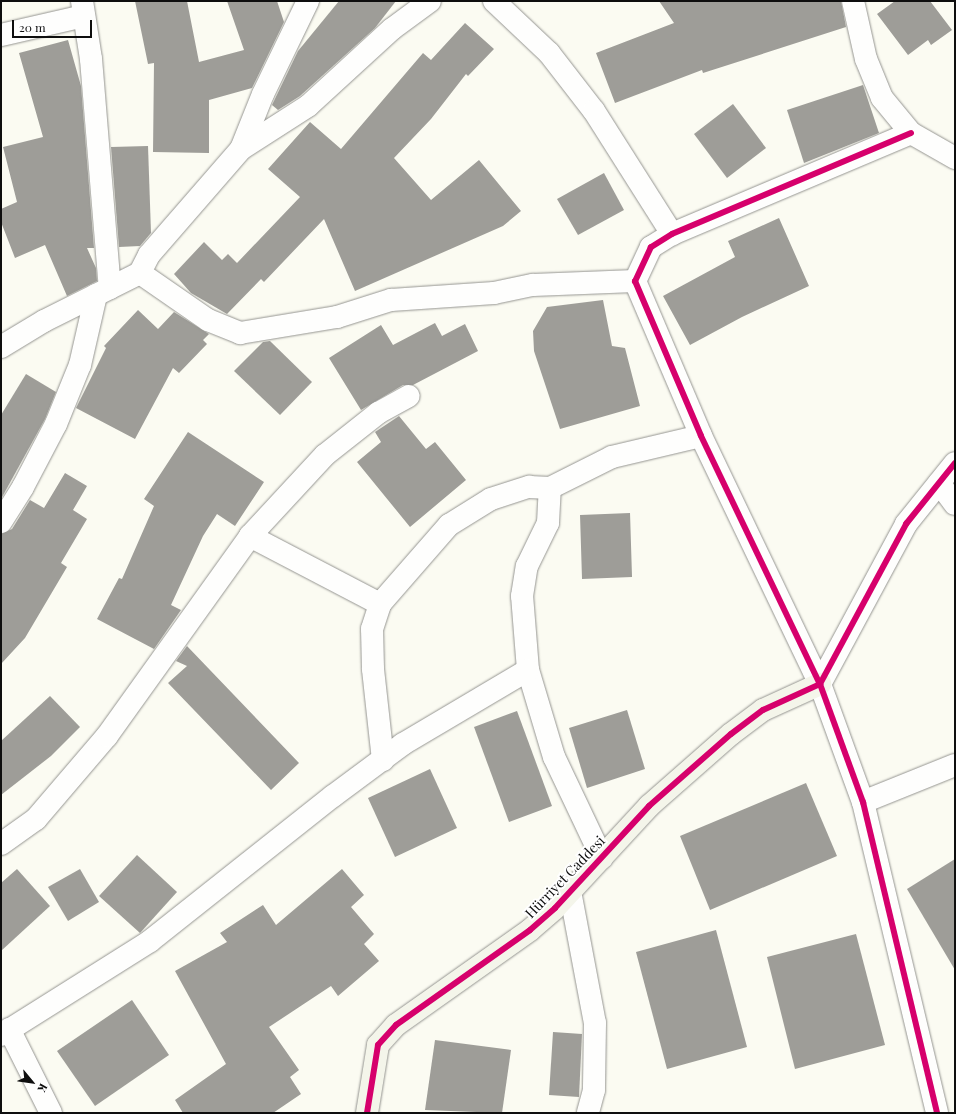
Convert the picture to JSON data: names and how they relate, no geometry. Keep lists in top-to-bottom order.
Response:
{
  "streets": {
    "street": ["Hürriyet Caddesi"]
  },
  "scale_bar": "20 m",
  "north": "bottom right"
}
